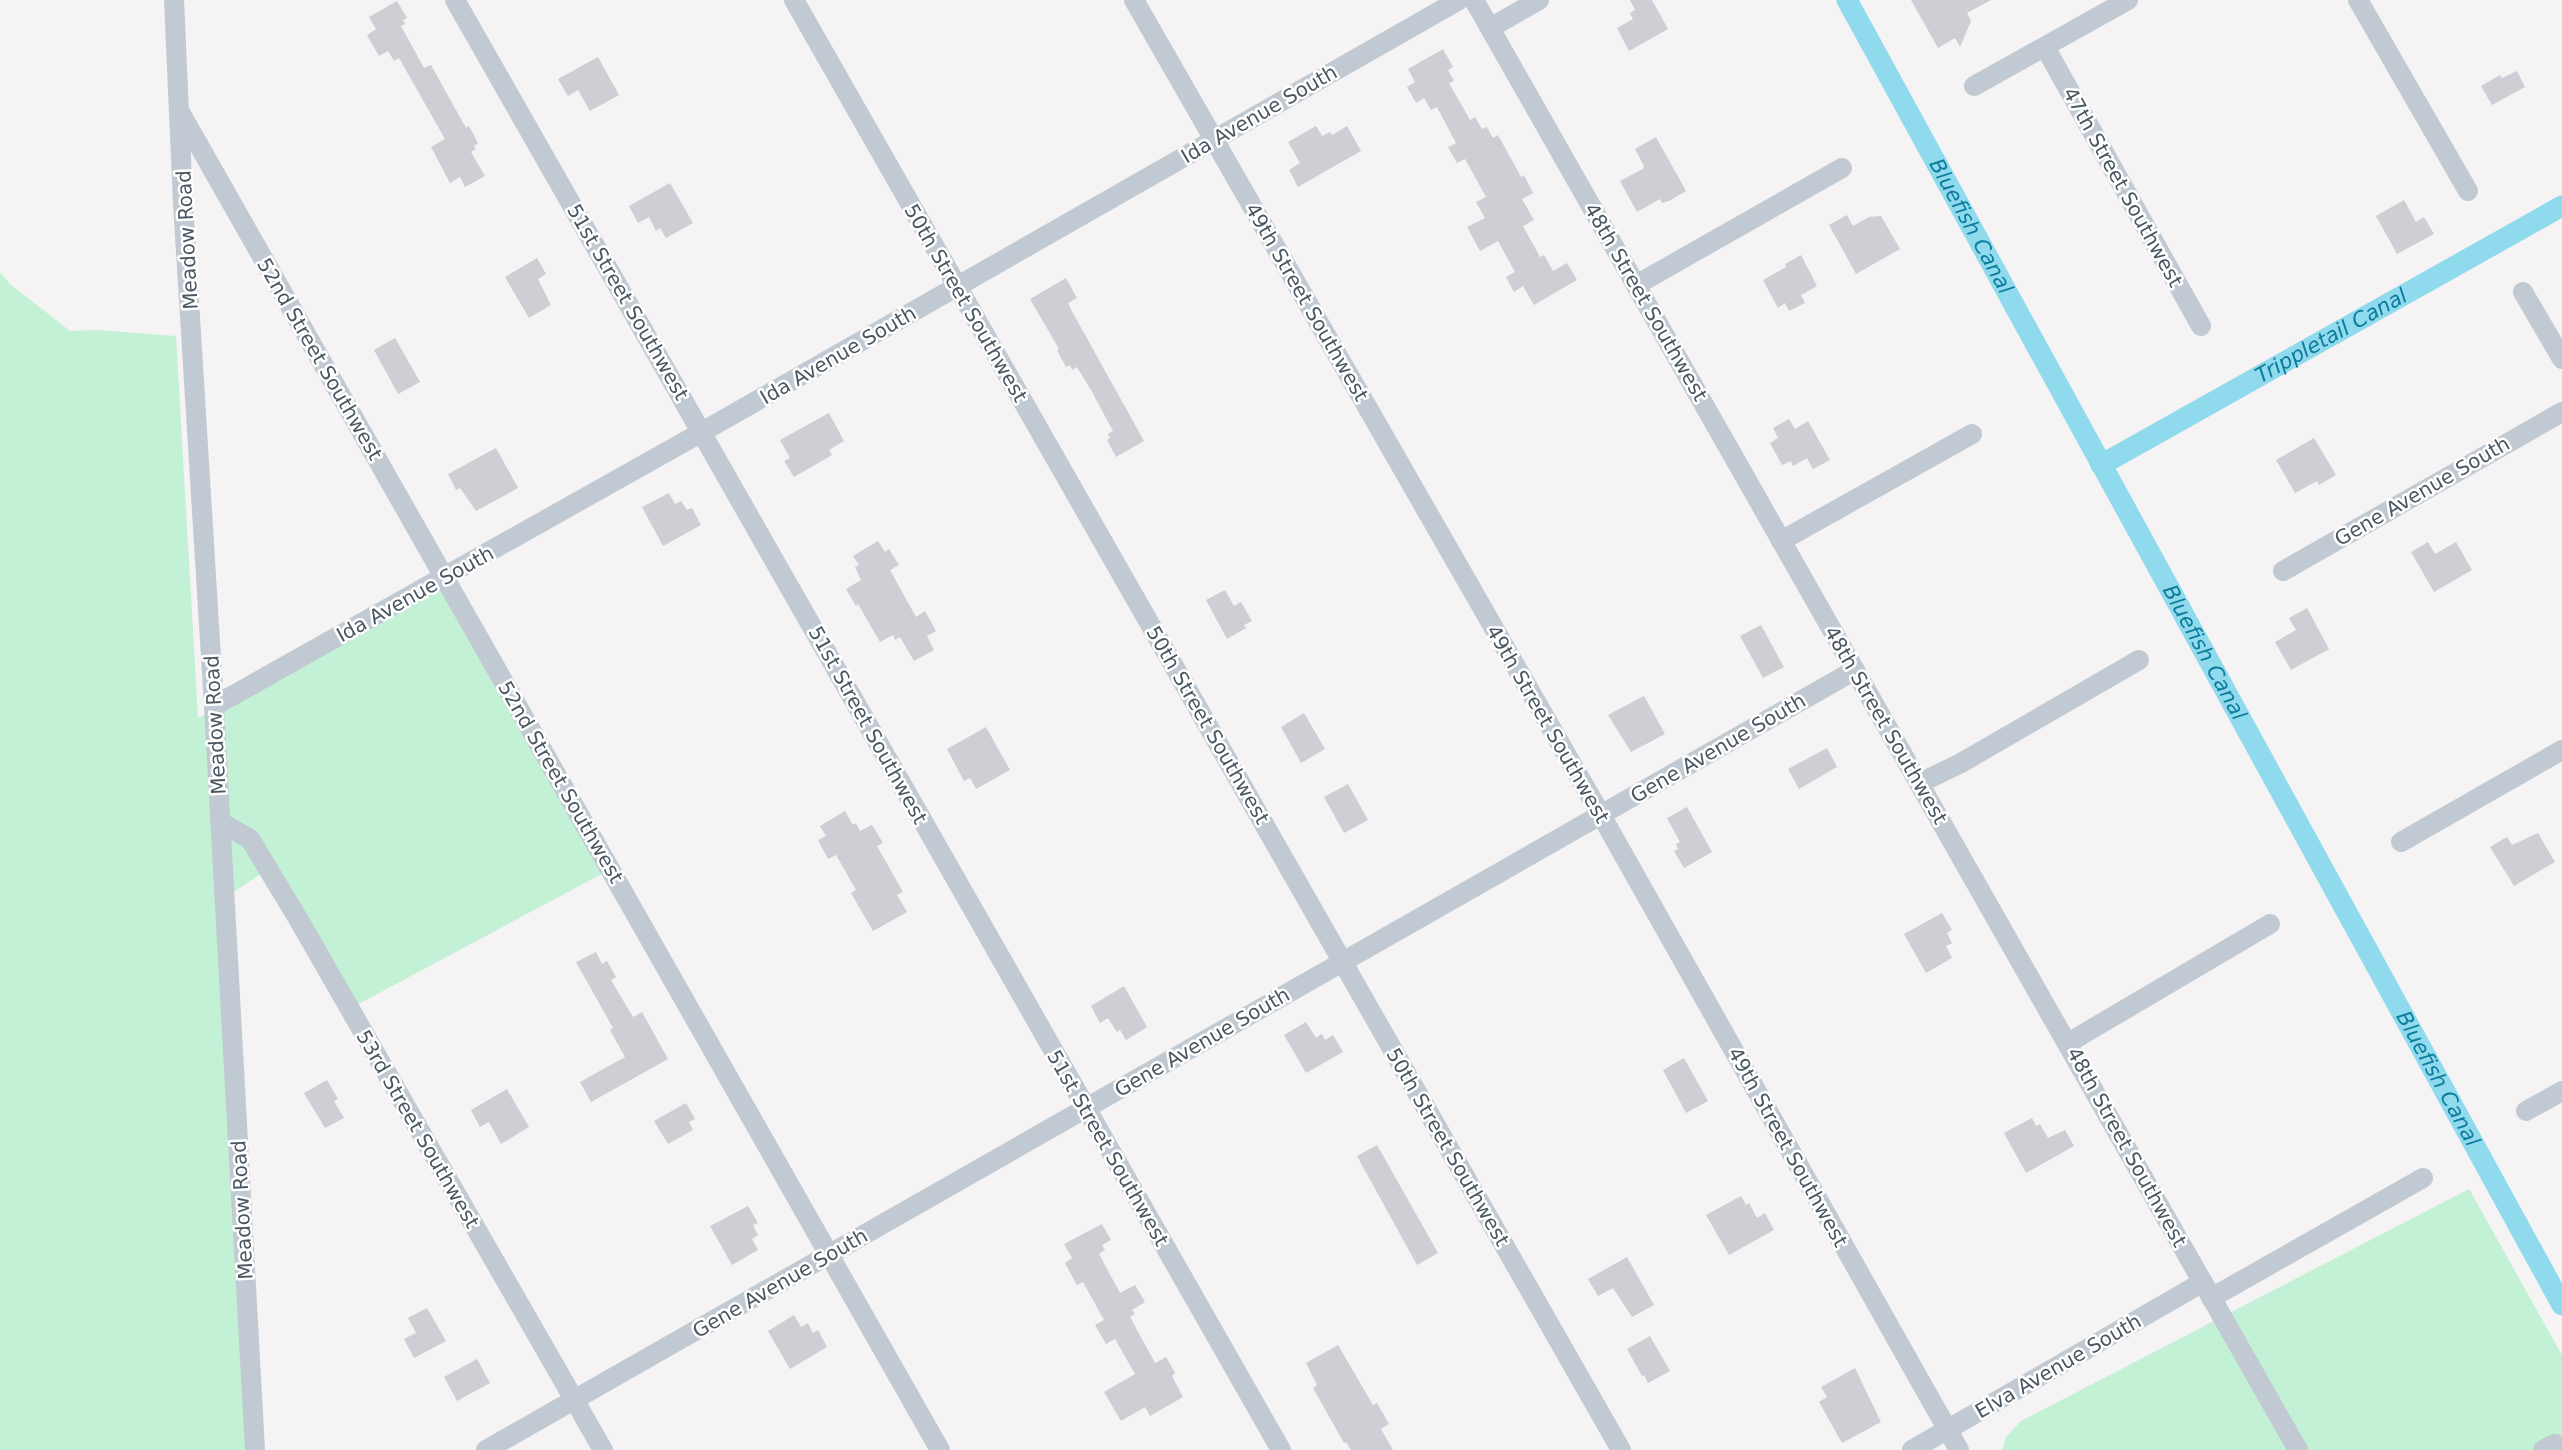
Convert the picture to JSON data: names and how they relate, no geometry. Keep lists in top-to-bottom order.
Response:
{
  "streets": {
    "street": [
      "Ida Avenue South",
      "47th Street Southwest",
      "Meadow Road",
      "51st Street Southwest",
      "49th Street Southwest",
      "48th Street Southwest",
      "50th Street Southwest",
      "52nd Street Southwest",
      "Gene Avenue South",
      "53rd Street Southwest",
      "Elva Avenue South"
    ]
  },
  "crossings": [
    ["Ida Avenue South", "Meadow Road"],
    ["Ida Avenue South", "51st Street Southwest"],
    ["Ida Avenue South", "49th Street Southwest"],
    ["Ida Avenue South", "50th Street Southwest"],
    ["Ida Avenue South", "52nd Street Southwest"],
    ["Meadow Road", "52nd Street Southwest"],
    ["Meadow Road", "53rd Street Southwest"],
    ["51st Street Southwest", "Gene Avenue South"],
    ["49th Street Southwest", "Gene Avenue South"],
    ["49th Street Southwest", "Elva Avenue South"],
    ["48th Street Southwest", "Gene Avenue South"],
    ["48th Street Southwest", "Elva Avenue South"],
    ["50th Street Southwest", "Gene Avenue South"],
    ["52nd Street Southwest", "Gene Avenue South"],
    ["Gene Avenue South", "53rd Street Southwest"]
  ],
  "water": ["Bluefish Canal", "Trippletail Canal"]
}
